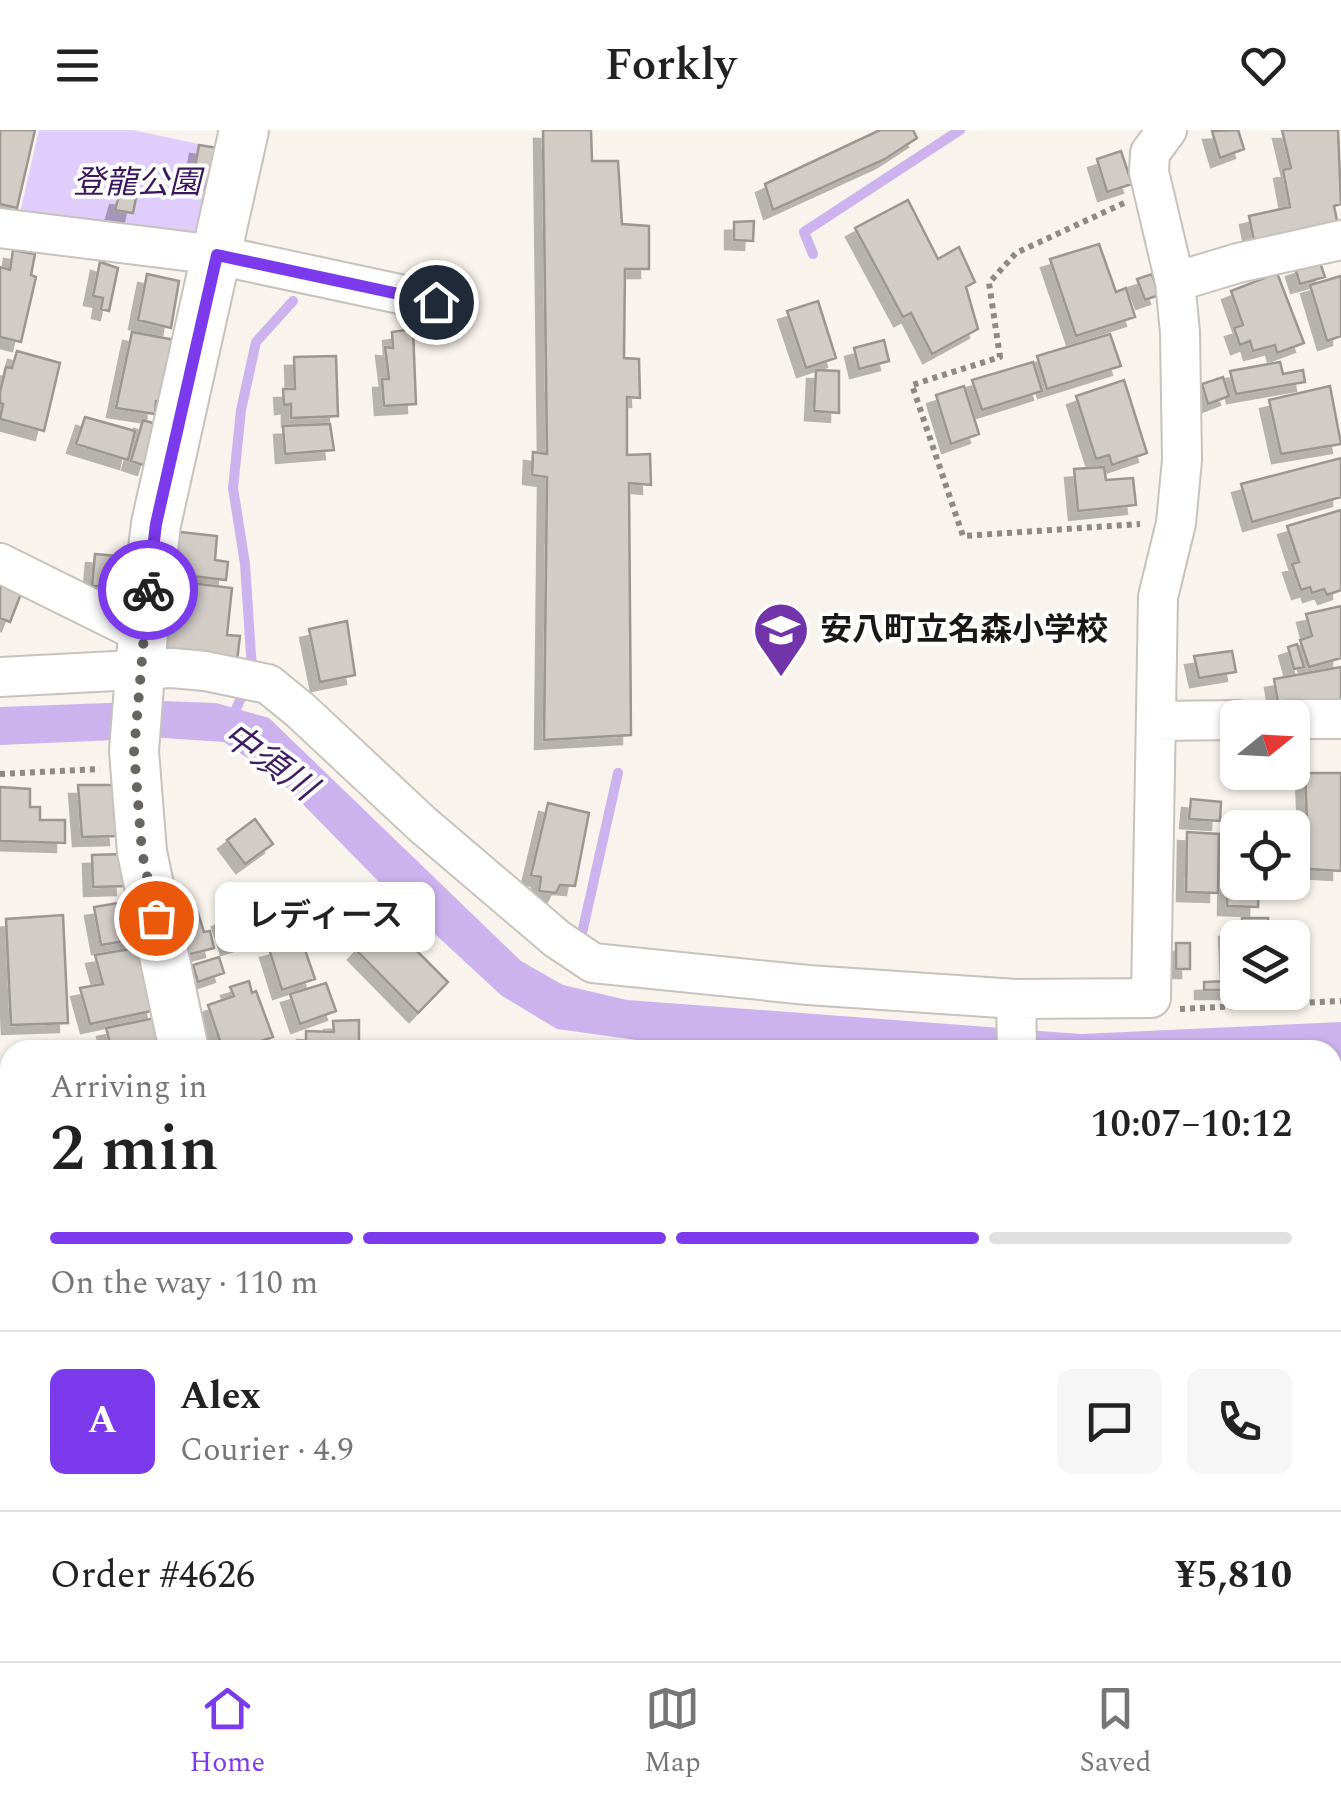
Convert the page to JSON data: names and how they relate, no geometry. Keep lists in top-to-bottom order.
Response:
{
  "water": ["中須川"],
  "parks": ["登龍公園"],
  "places": {
    "school or university": ["安八町立名森小学校"],
    "other": ["レディース"]
  },
  "north": "right",
  "page": {
    "header": "Forkly",
    "bubble": "レディース",
    "heading": ["2 min", "Arriving in", "10:07–10:12"],
    "panel": [
      "Alex",
      "Courier · 4.9",
      "Order #4626",
      "¥5,810"
    ],
    "bar": "On the way · 110 m",
    "round": "A",
    "tabs": ["Home", "Map", "Saved"]
  }
}
